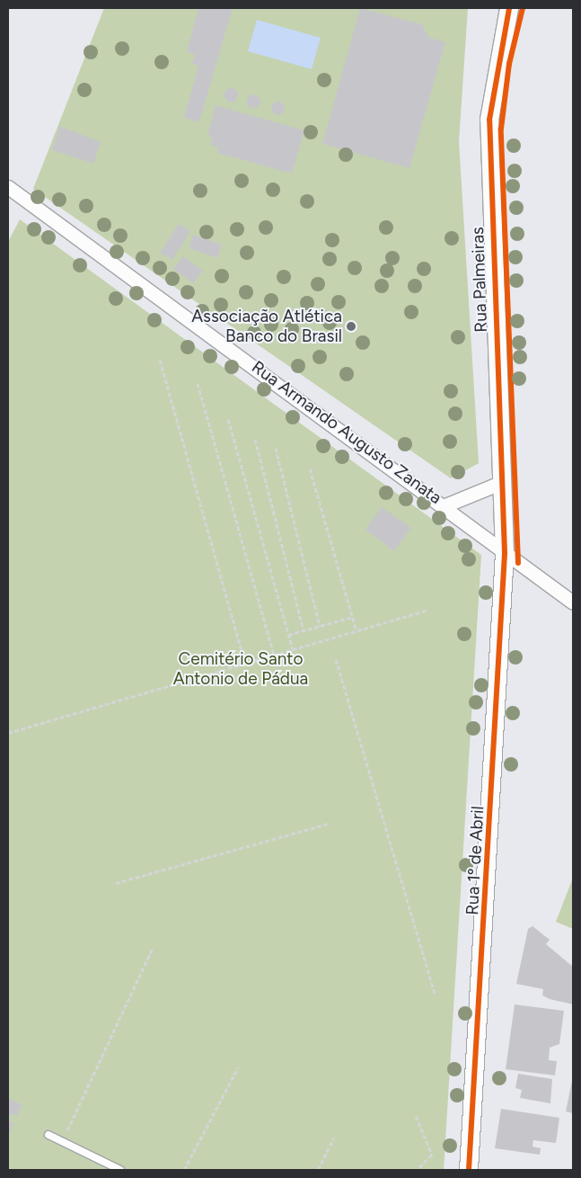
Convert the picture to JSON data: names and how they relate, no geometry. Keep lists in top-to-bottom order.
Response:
{
  "streets": {
    "street": ["Rua Palmeiras", "Rua Armando Augusto Zanata", "Rua 1º de Abril"]
  },
  "crossings": [
    ["Rua Palmeiras", "Rua Armando Augusto Zanata"],
    ["Rua Palmeiras", "Rua 1º de Abril"],
    ["Rua Armando Augusto Zanata", "Rua 1º de Abril"]
  ],
  "parks": ["Cemitério Santo Antonio de Pádua"],
  "places": ["Associação Atlética Banco do Brasil"]
}
